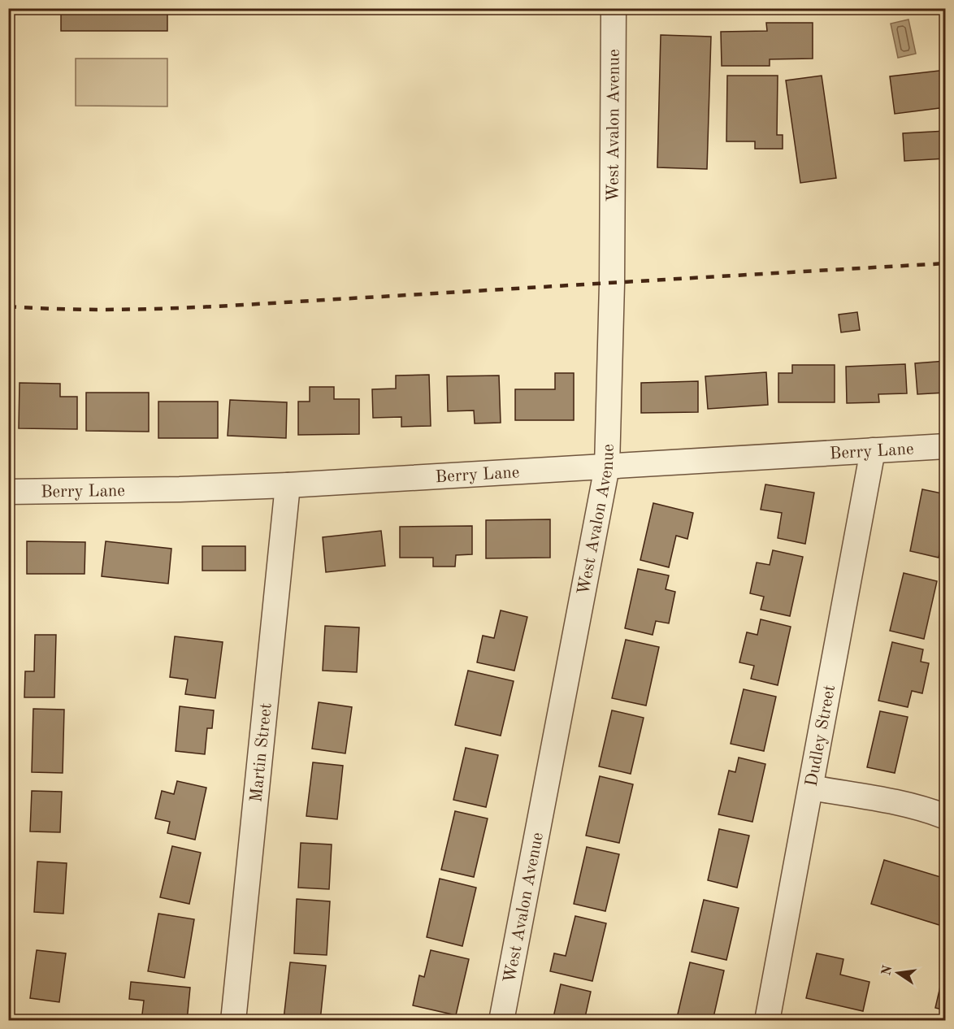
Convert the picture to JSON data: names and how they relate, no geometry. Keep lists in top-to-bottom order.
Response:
{
  "streets": {
    "street": [
      "West Avalon Avenue",
      "Berry Lane",
      "Dudley Street",
      "Martin Street"
    ]
  },
  "crossings": [
    ["West Avalon Avenue", "Berry Lane"],
    ["Berry Lane", "Dudley Street"],
    ["Berry Lane", "Martin Street"]
  ],
  "north": "left"
}
